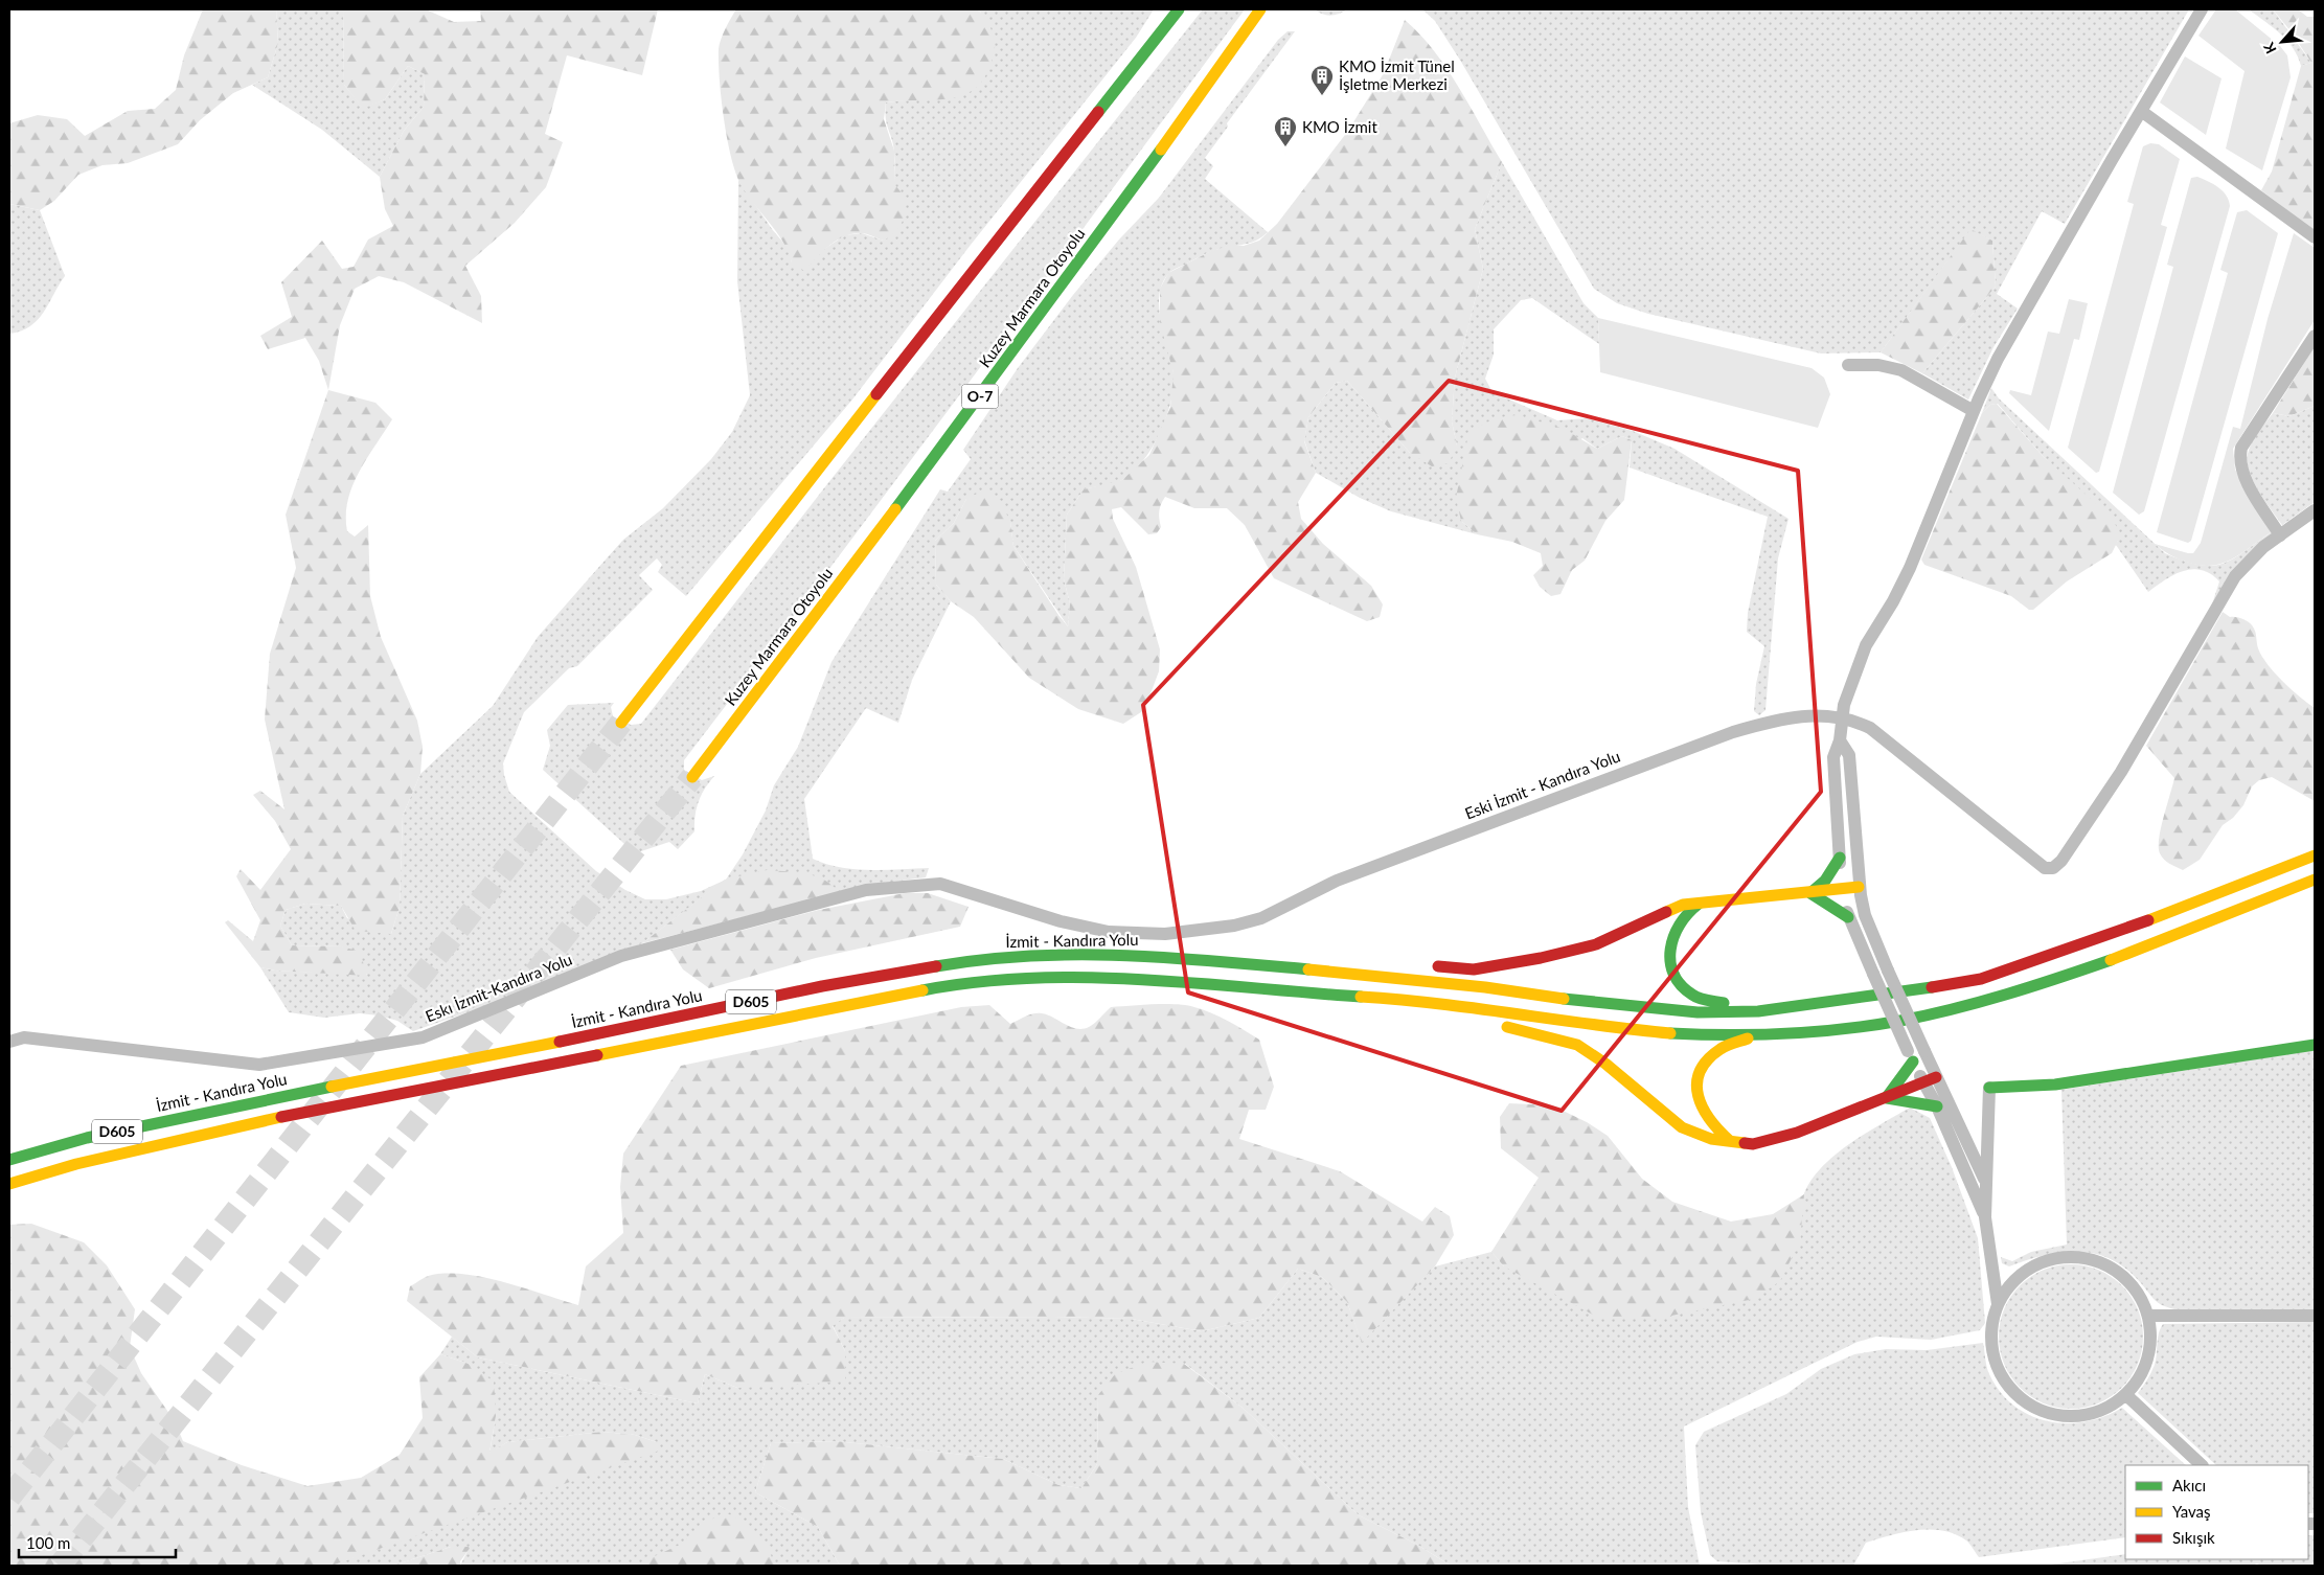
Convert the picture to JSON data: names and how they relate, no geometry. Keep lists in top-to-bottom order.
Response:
{
  "streets": {
    "main road": [
      "Kuzey Marmara Otoyolu",
      "O-7",
      "İzmit - Kandıra Yolu",
      "D605"
    ],
    "street": ["Eski İzmit - Kandıra Yolu", "Eskı İzmit-Kandıra Yolu"]
  },
  "crossings": [
    ["Eski İzmit - Kandıra Yolu", "Eskı İzmit-Kandıra Yolu"]
  ],
  "places": {
    "building": ["KMO İzmit Tünel İşletme Merkezi", "KMO İzmit"]
  },
  "legend": ["Akıcı", "Yavaş", "Sıkışık"],
  "scale_bar": "100 m",
  "north": "bottom left"
}
